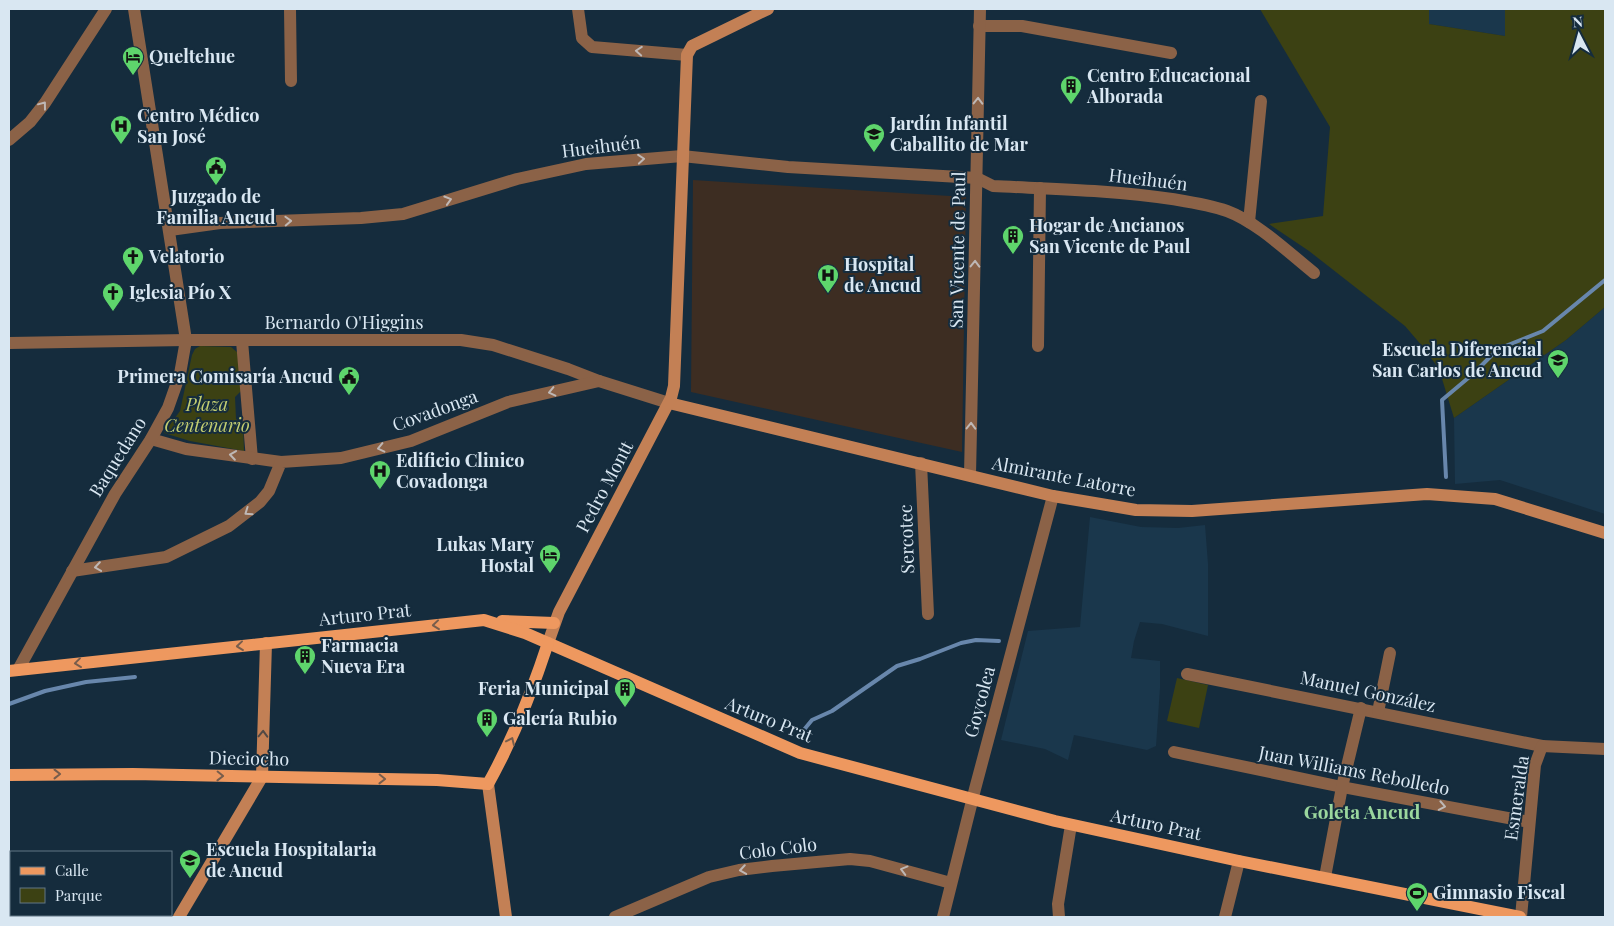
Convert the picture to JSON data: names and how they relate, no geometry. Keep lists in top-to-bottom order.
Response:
{
  "streets": {
    "main road": [
      "Almirante Latorre",
      "Pedro Montt",
      "Arturo Prat",
      "Dieciocho"
    ],
    "street": [
      "Hueihuén",
      "San Vicente de Paul",
      "Bernardo O'Higgins",
      "Covadonga",
      "Baquedano",
      "Sercotec",
      "Manuel González",
      "Goycolea",
      "Juan Williams Rebolledo",
      "Esmeralda",
      "Colo Colo"
    ]
  },
  "crossings": [
    ["Hueihuén", "San Vicente de Paul"],
    ["Hueihuén", "Baquedano"],
    ["Hueihuén", "Pedro Montt"],
    ["San Vicente de Paul", "Almirante Latorre"],
    ["Bernardo O'Higgins", "Covadonga"],
    ["Bernardo O'Higgins", "Baquedano"],
    ["Bernardo O'Higgins", "Almirante Latorre"],
    ["Bernardo O'Higgins", "Pedro Montt"],
    ["Covadonga", "Baquedano"],
    ["Baquedano", "Arturo Prat"],
    ["Almirante Latorre", "Pedro Montt"],
    ["Almirante Latorre", "Sercotec"],
    ["Almirante Latorre", "Goycolea"],
    ["Pedro Montt", "Arturo Prat"],
    ["Pedro Montt", "Dieciocho"],
    ["Arturo Prat", "Goycolea"],
    ["Arturo Prat", "Esmeralda"],
    ["Manuel González", "Esmeralda"],
    ["Goycolea", "Colo Colo"],
    ["Juan Williams Rebolledo", "Esmeralda"]
  ],
  "one_way": [
    "Hueihuén",
    "Covadonga",
    "Dieciocho",
    "Juan Williams Rebolledo",
    "Colo Colo"
  ],
  "districts": ["Goleta Ancud"],
  "parks": ["Plaza Centenario"],
  "places": {
    "hotel": ["Queltehue", "Lukas Mary Hostal"],
    "building": [
      "Centro Educacional Alborada",
      "Hogar de Ancianos San Vicente de Paul",
      "Farmacia Nueva Era",
      "Feria Municipal",
      "Galería Rubio"
    ],
    "hospital": ["Centro Médico San José", "Hospital de Ancud", "Edificio Clinico Covadonga"],
    "school or university": ["Jardín Infantil Caballito de Mar", "Escuela Diferencial San Carlos de Ancud", "Escuela Hospitalaria de Ancud"],
    "public building": ["Juzgado de Familia Ancud", "Primera Comisaría Ancud"],
    "church": ["Velatorio", "Iglesia Pío X"],
    "sports": ["Gimnasio Fiscal"]
  },
  "legend": ["Calle", "Parque"],
  "north": "top"
}
